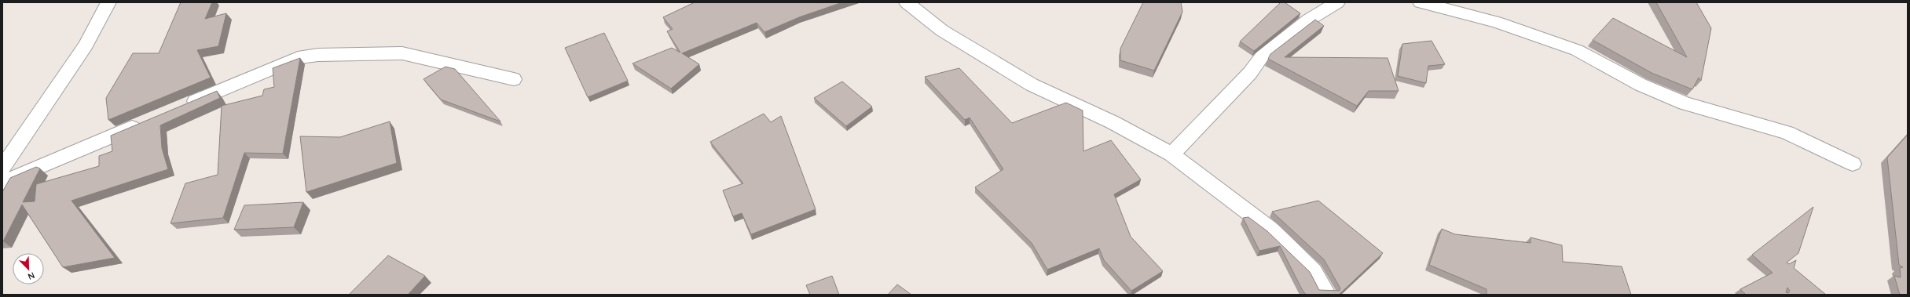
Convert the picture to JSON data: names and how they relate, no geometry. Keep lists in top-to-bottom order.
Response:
{
  "north": "bottom right"
}
